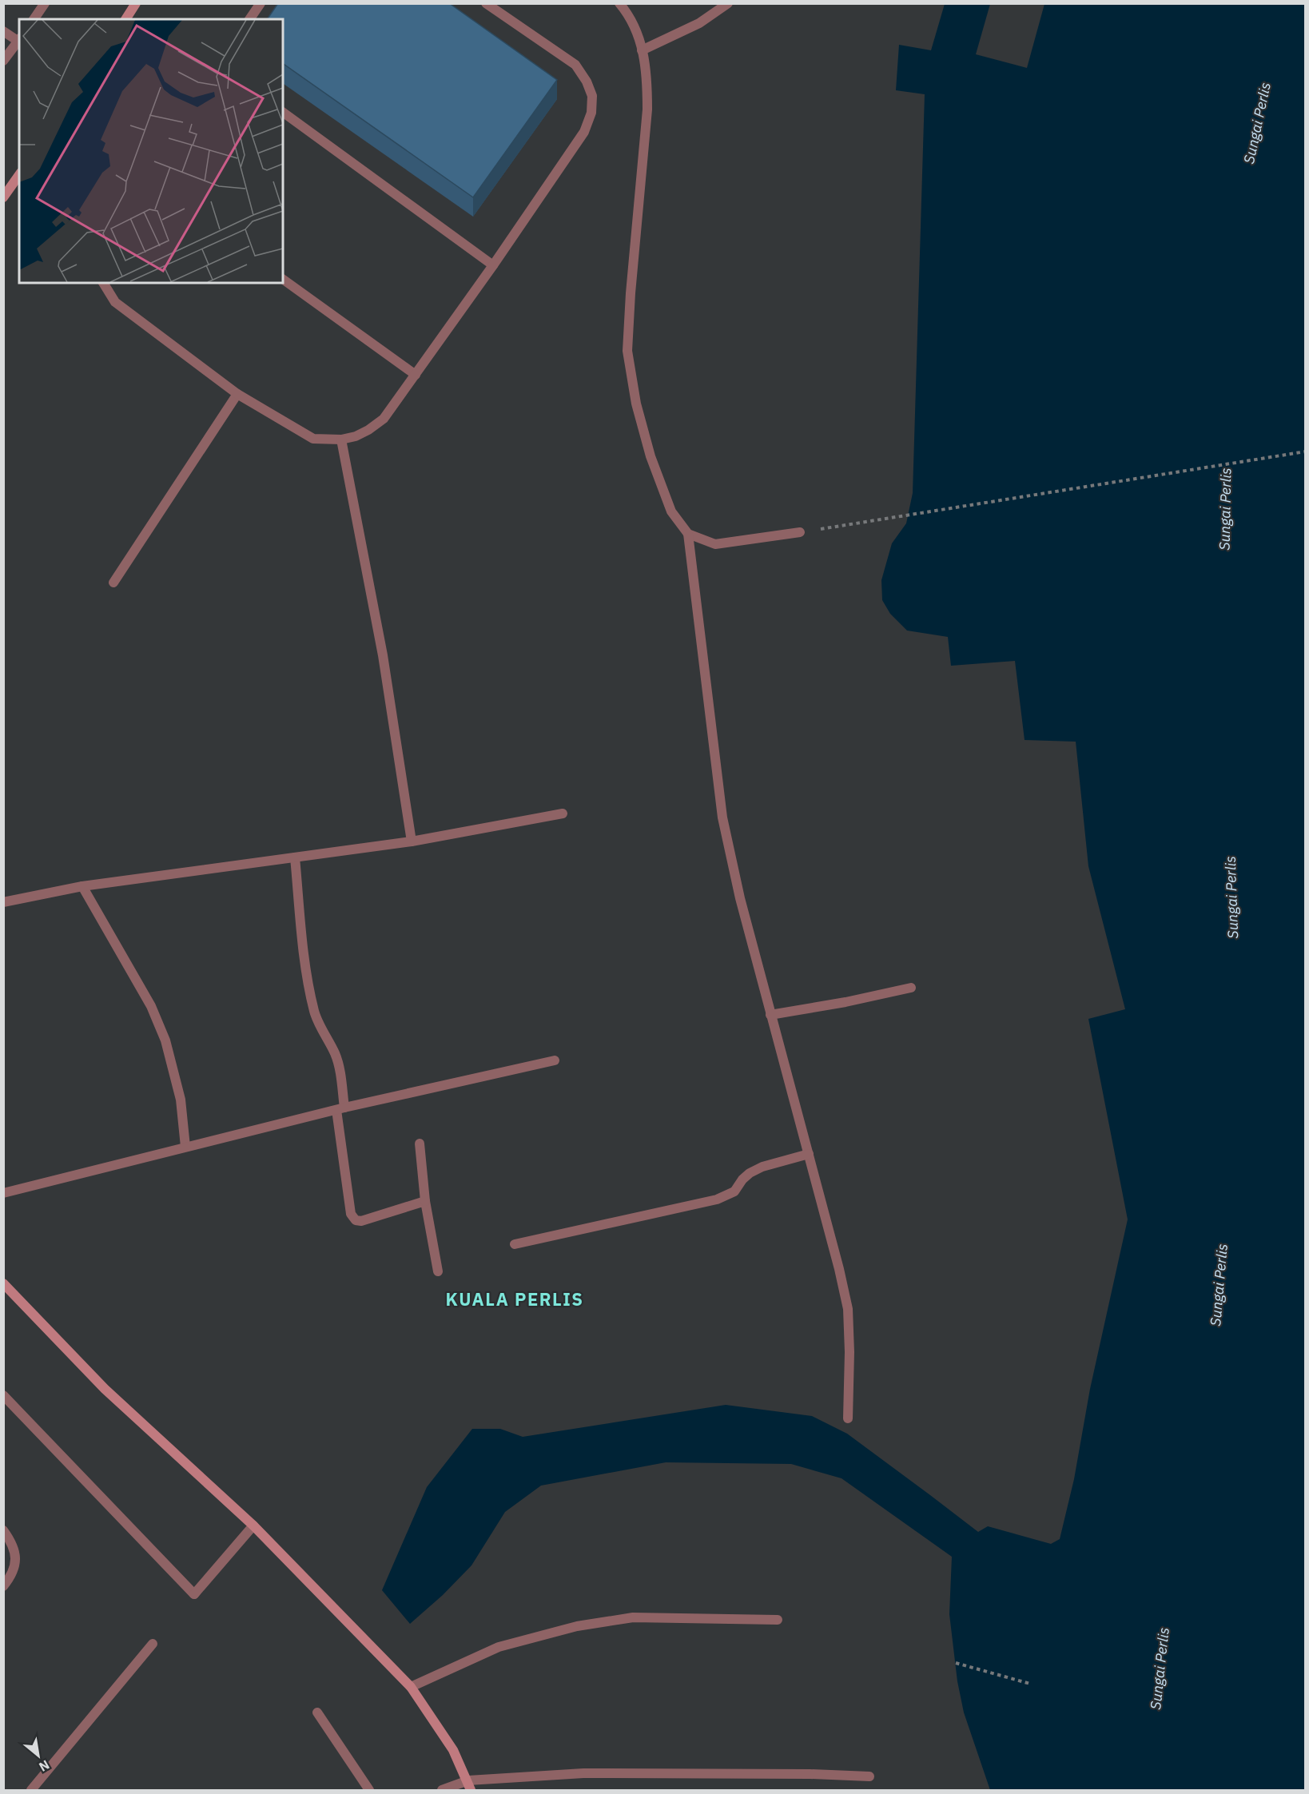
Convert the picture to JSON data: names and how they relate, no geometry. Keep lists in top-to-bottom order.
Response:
{
  "districts": ["KUALA PERLIS"],
  "water": ["Sungai Perlis"],
  "north": "bottom right"
}
